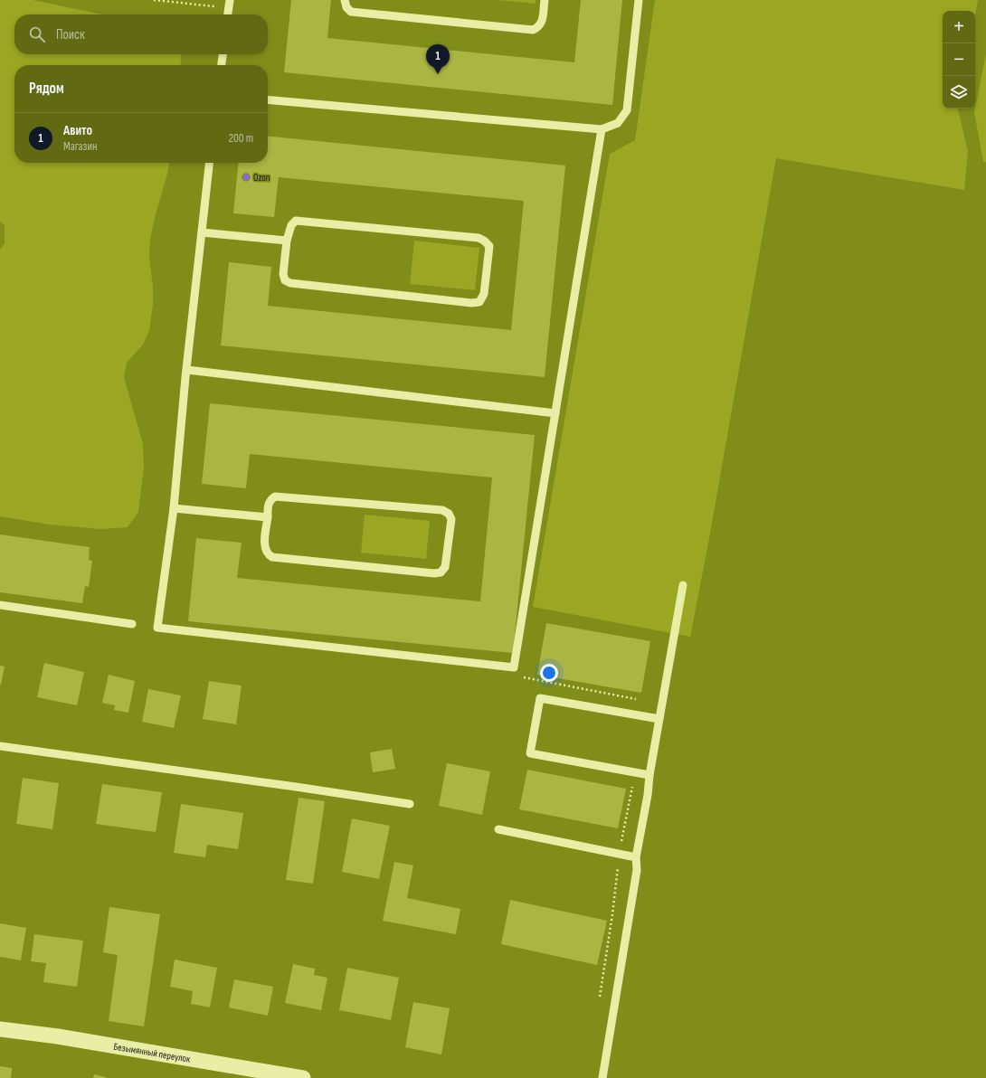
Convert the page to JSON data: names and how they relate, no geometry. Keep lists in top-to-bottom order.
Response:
{
  "streets": {
    "street": ["Безымянный переулок"]
  },
  "places": ["Ozon"],
  "page": {
    "map_buttons": ["+", "−"],
    "search": "Поиск",
    "pins": "1",
    "heading": "Рядом",
    "list": [
      {
        "mark": "1",
        "name": "Авито",
        "note": "Магазин",
        "value": "200 m"
      }
    ]
  }
}
